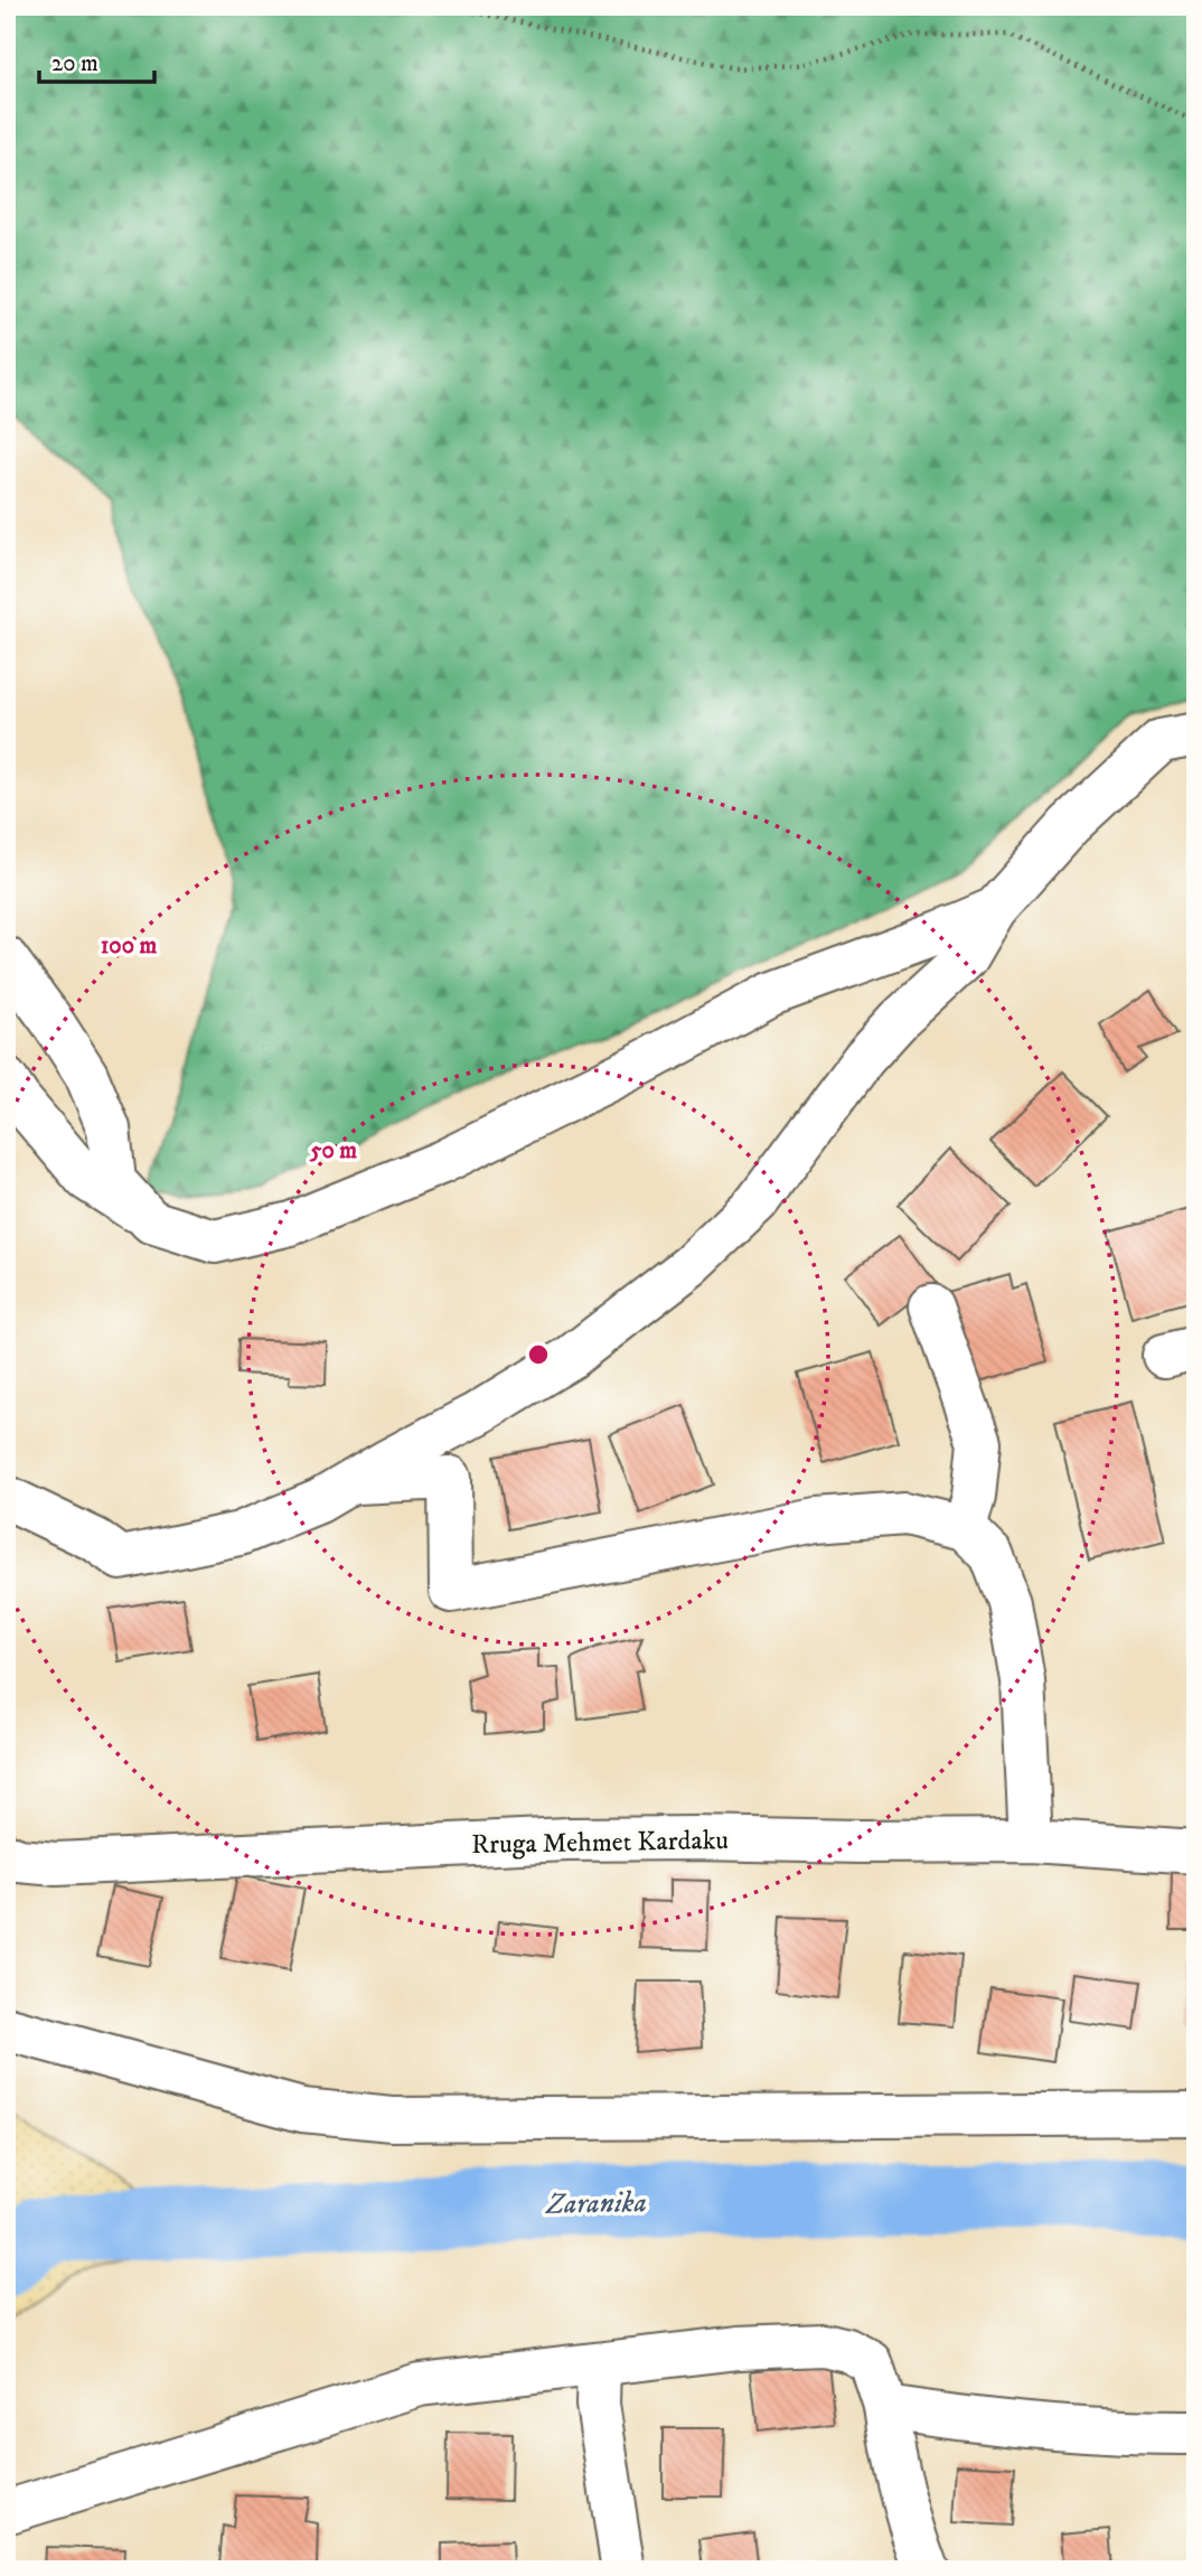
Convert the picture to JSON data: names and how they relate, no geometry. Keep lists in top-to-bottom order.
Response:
{
  "streets": {
    "street": ["Rruga Mehmet Kardaku"]
  },
  "water": ["Zaranika"],
  "scale_bar": "20 m",
  "rings": ["100 m", "50 m"]
}
